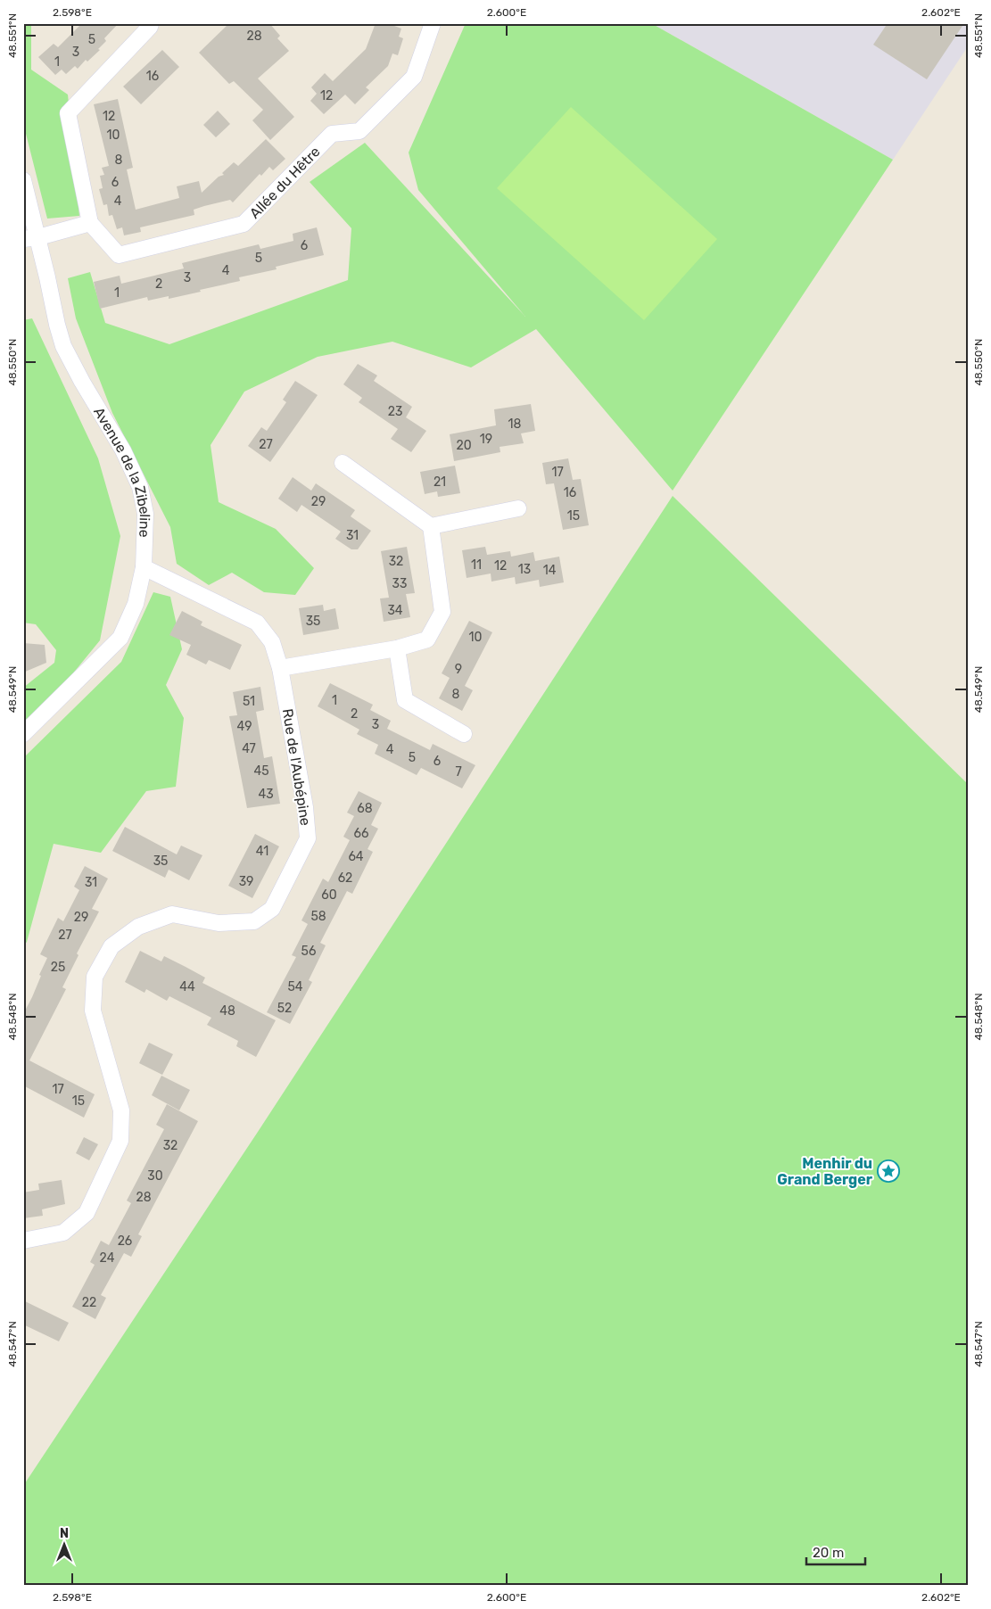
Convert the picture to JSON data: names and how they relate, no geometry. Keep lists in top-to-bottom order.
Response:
{
  "streets": {
    "street": ["Allée du Hêtre", "Avenue de la Zibeline", "Rue de l'Aubépine"]
  },
  "crossings": [
    ["Avenue de la Zibeline", "Rue de l'Aubépine"]
  ],
  "places": {
    "place": ["Menhir du Grand Berger"]
  },
  "house_numbers": [
    "28",
    "5",
    "3",
    "1",
    "16",
    "12",
    "12",
    "10",
    "8",
    "6",
    "4",
    "6",
    "5",
    "4",
    "3",
    "2",
    "1",
    "23",
    "18",
    "19",
    "27",
    "20",
    "17",
    "21",
    "16",
    "29",
    "15",
    "31",
    "32",
    "11",
    "12",
    "13",
    "14",
    "33",
    "34",
    "35",
    "10",
    "9",
    "8",
    "1",
    "51",
    "2",
    "3",
    "49",
    "47",
    "4",
    "5",
    "6",
    "45",
    "7",
    "43",
    "68",
    "66",
    "41",
    "64",
    "35",
    "62",
    "39",
    "31",
    "60",
    "58",
    "29",
    "27",
    "56",
    "25",
    "44",
    "54",
    "52",
    "48",
    "17",
    "15",
    "32",
    "30",
    "28",
    "26",
    "24",
    "22"
  ],
  "scale_bar": "20 m",
  "north": "top",
  "coordinates": [
    "2.598°E",
    "2.600°E",
    "2.602°E",
    "48.551°N",
    "48.550°N",
    "48.549°N",
    "48.548°N",
    "48.547°N"
  ]
}
